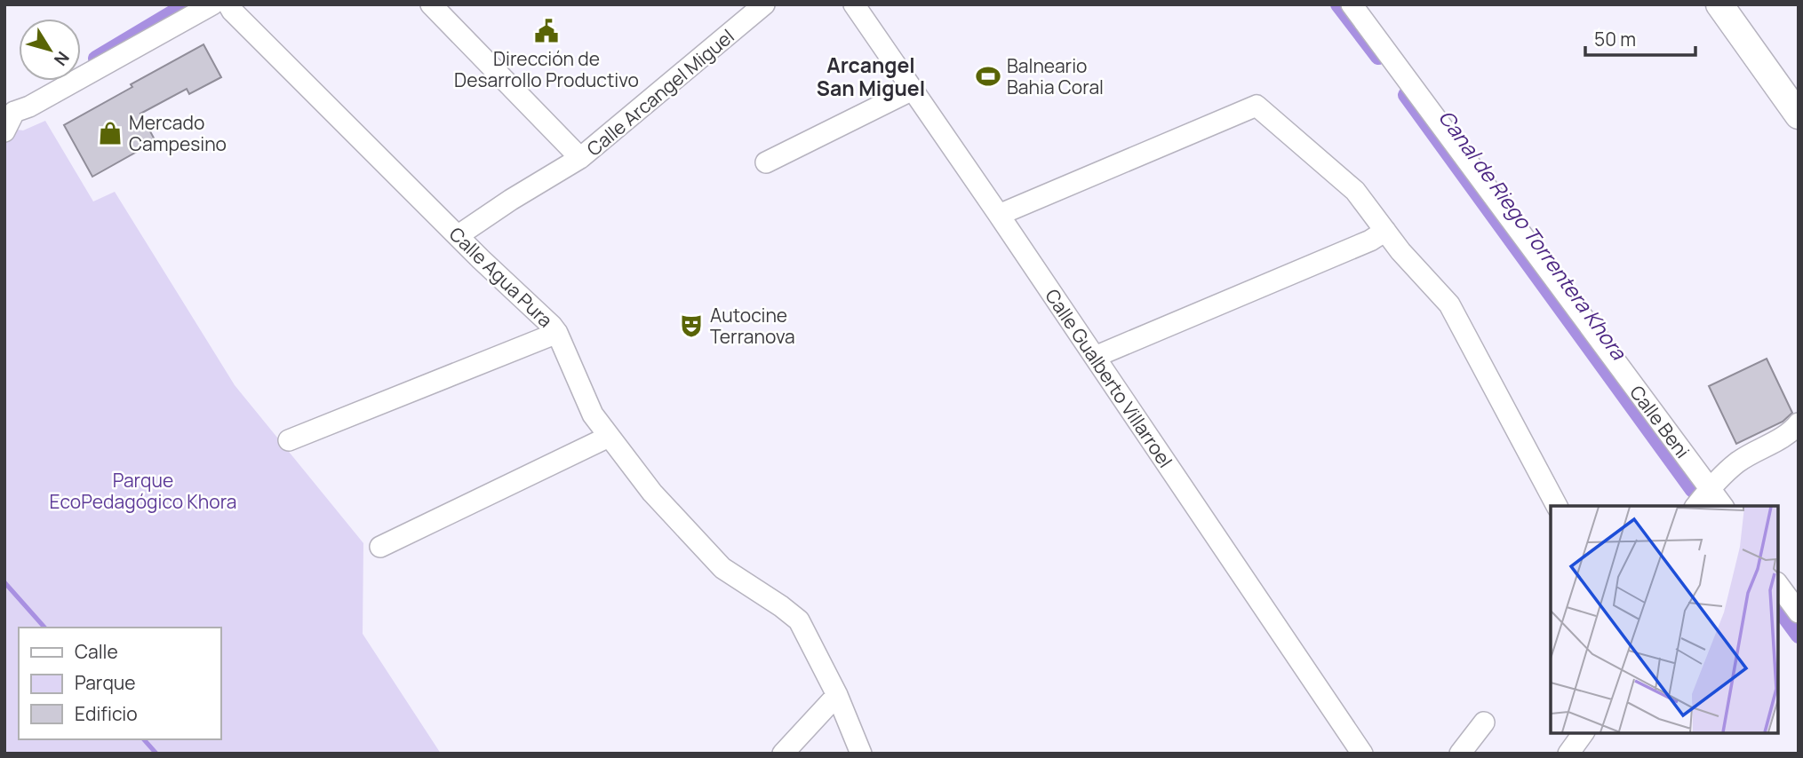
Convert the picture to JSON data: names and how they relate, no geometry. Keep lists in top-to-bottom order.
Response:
{
  "streets": {
    "street": [
      "Calle Arcangel Miguel",
      "Calle Agua Pura",
      "Calle Gualberto Villarroel",
      "Calle Beni"
    ]
  },
  "crossings": [
    ["Calle Arcangel Miguel", "Calle Agua Pura"]
  ],
  "districts": ["Arcangel San Miguel"],
  "water": ["Canal de Riego Torrentera Khora"],
  "parks": ["Parque EcoPedagógico Khora"],
  "places": {
    "public building": ["Dirección de Desarrollo Productivo"],
    "sports": ["Balneario Bahia Coral"],
    "shop": ["Mercado Campesino"],
    "theatre": ["Autocine Terranova"]
  },
  "legend": ["Calle", "Parque", "Edificio"],
  "scale_bar": "50 m",
  "north": "bottom right"
}
